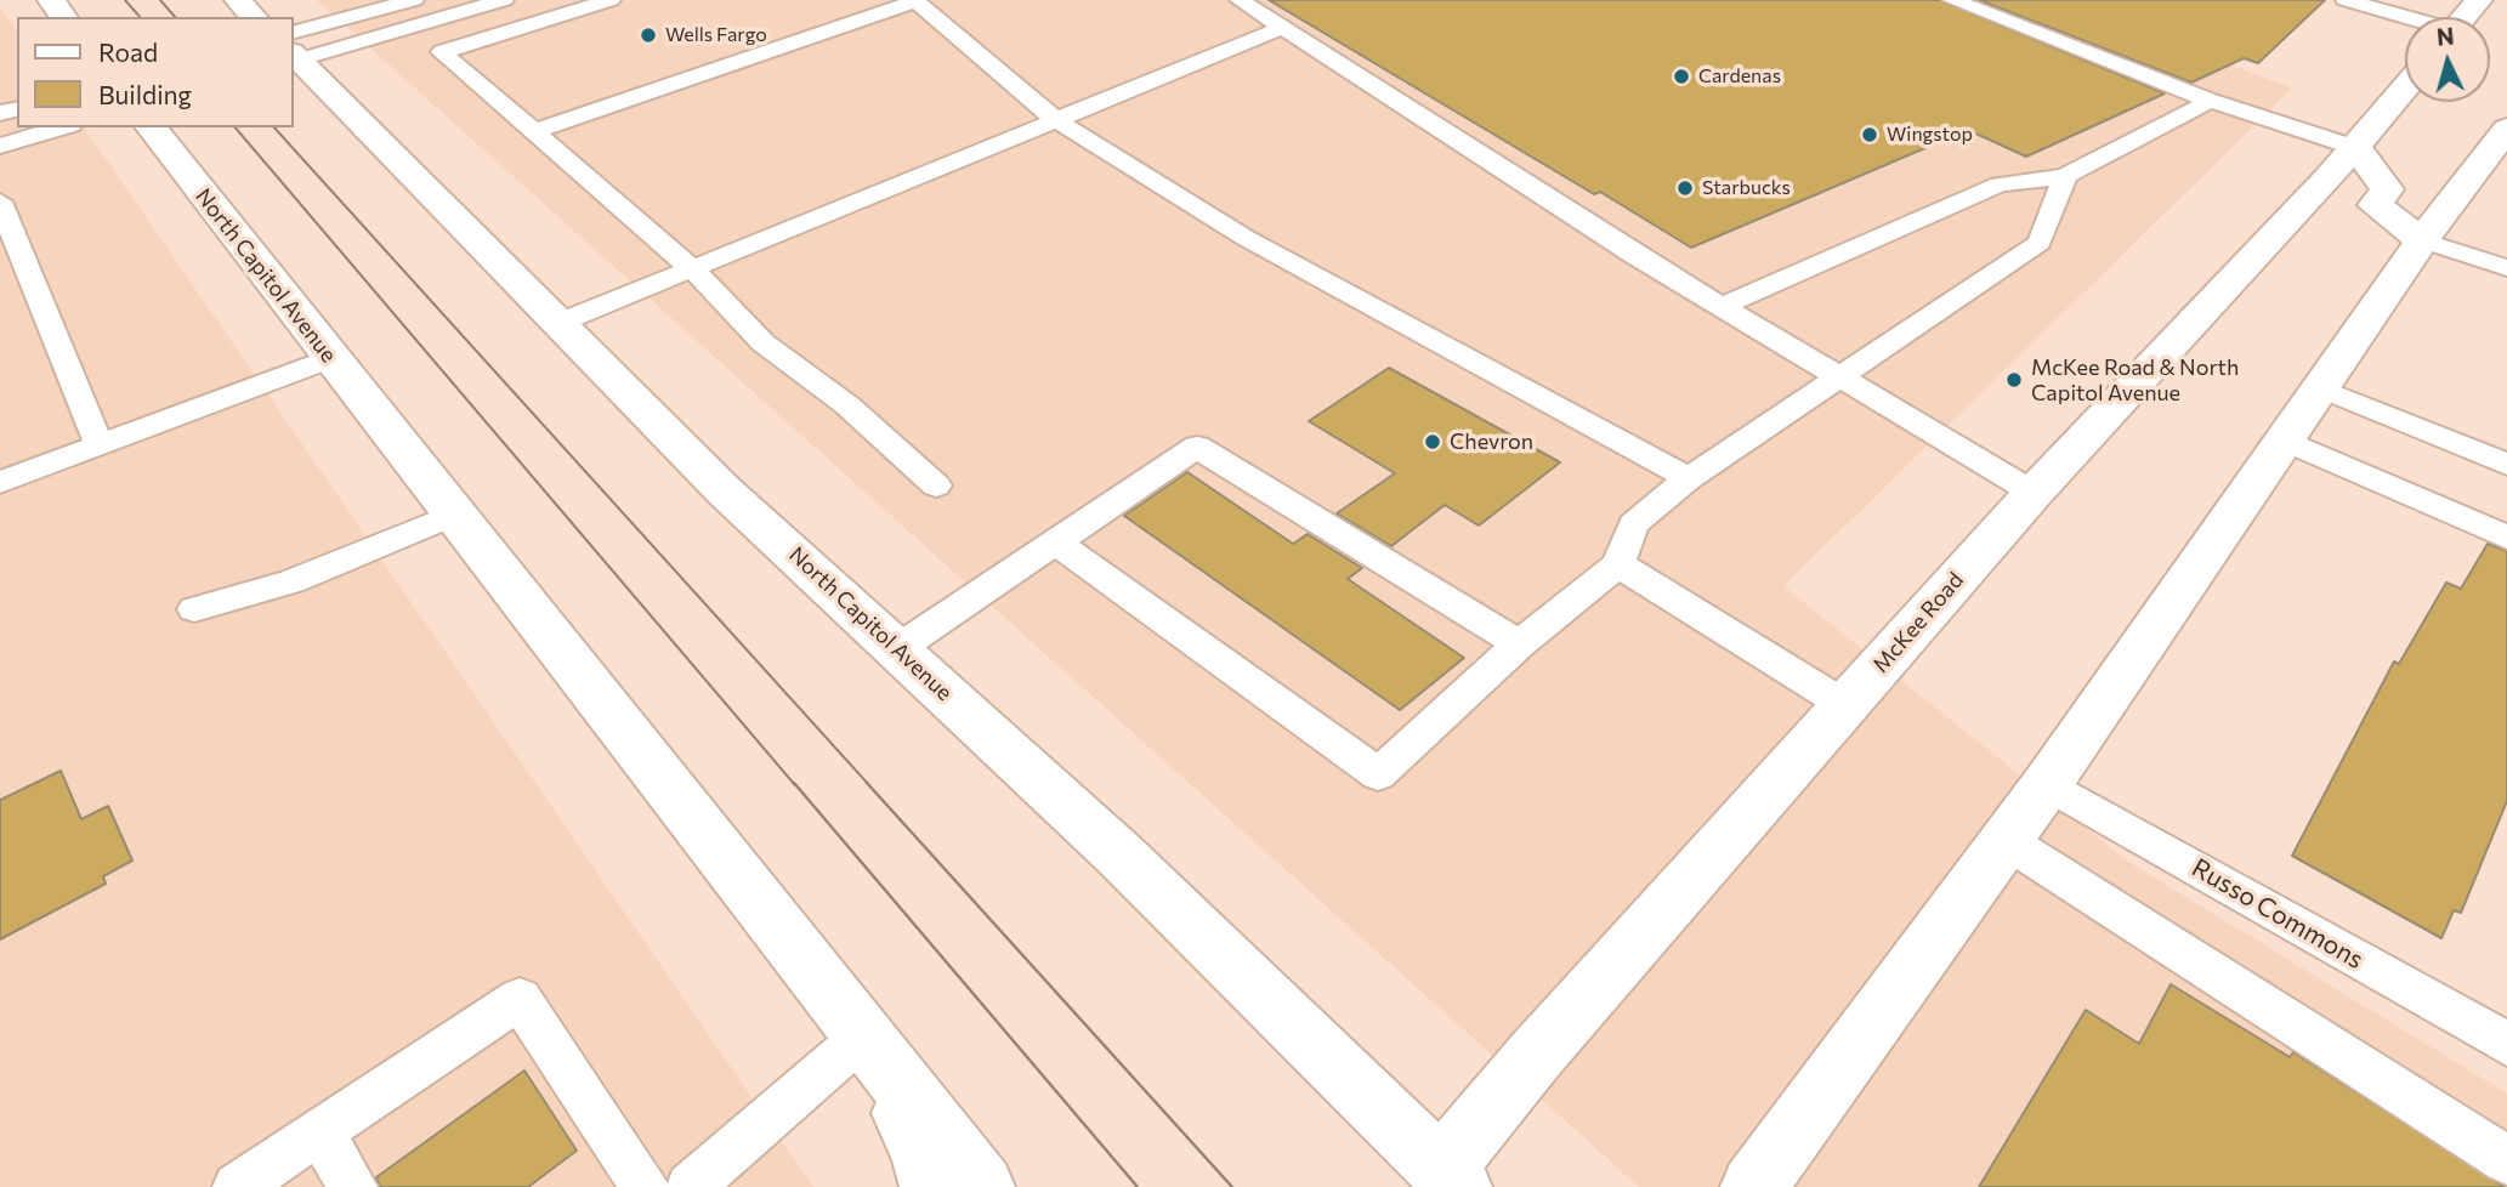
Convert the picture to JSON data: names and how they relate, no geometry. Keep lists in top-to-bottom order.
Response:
{
  "streets": {
    "main road": ["North Capitol Avenue", "McKee Road"],
    "lane": ["Russo Commons"]
  },
  "crossings": [
    ["North Capitol Avenue", "McKee Road"]
  ],
  "places": [
    "Wells Fargo",
    "Cardenas",
    "Wingstop",
    "Starbucks",
    "McKee Road & North Capitol Avenue",
    "Chevron"
  ],
  "legend": ["Road", "Building"],
  "north": "top"
}
